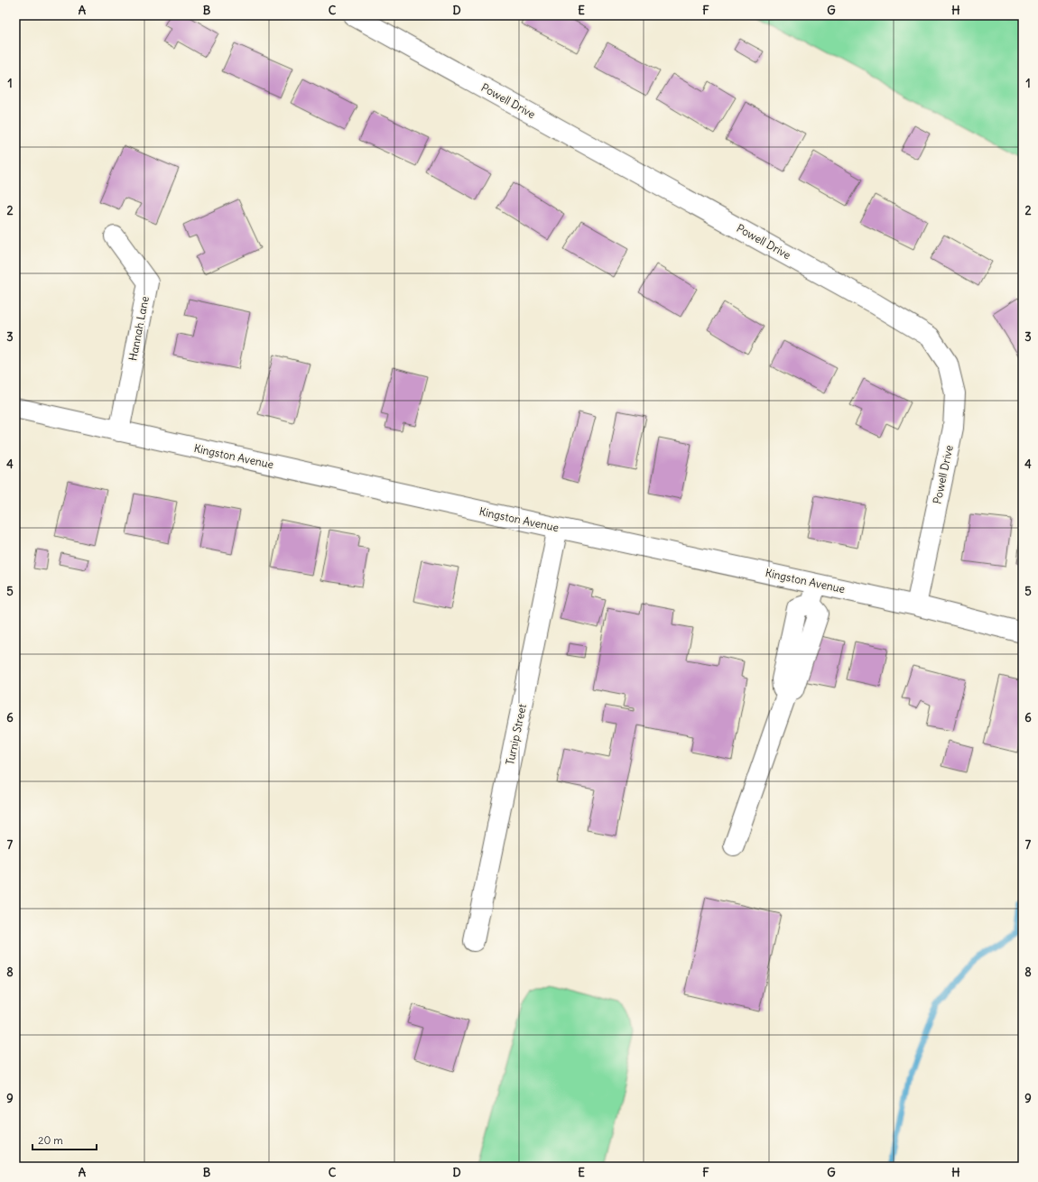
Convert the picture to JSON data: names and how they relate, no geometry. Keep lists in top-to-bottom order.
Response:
{
  "streets": {
    "street": [
      "Powell Drive",
      "Hannah Lane",
      "Kingston Avenue",
      "Turnip Street"
    ]
  },
  "crossings": [
    ["Powell Drive", "Kingston Avenue"],
    ["Hannah Lane", "Kingston Avenue"],
    ["Kingston Avenue", "Turnip Street"]
  ],
  "scale_bar": "20 m",
  "grid": {
    "columns": [
      "A",
      "B",
      "C",
      "D",
      "E",
      "F",
      "G",
      "H"
    ],
    "rows": [
      "1",
      "2",
      "3",
      "4",
      "5",
      "6",
      "7",
      "8",
      "9"
    ]
  }
}
